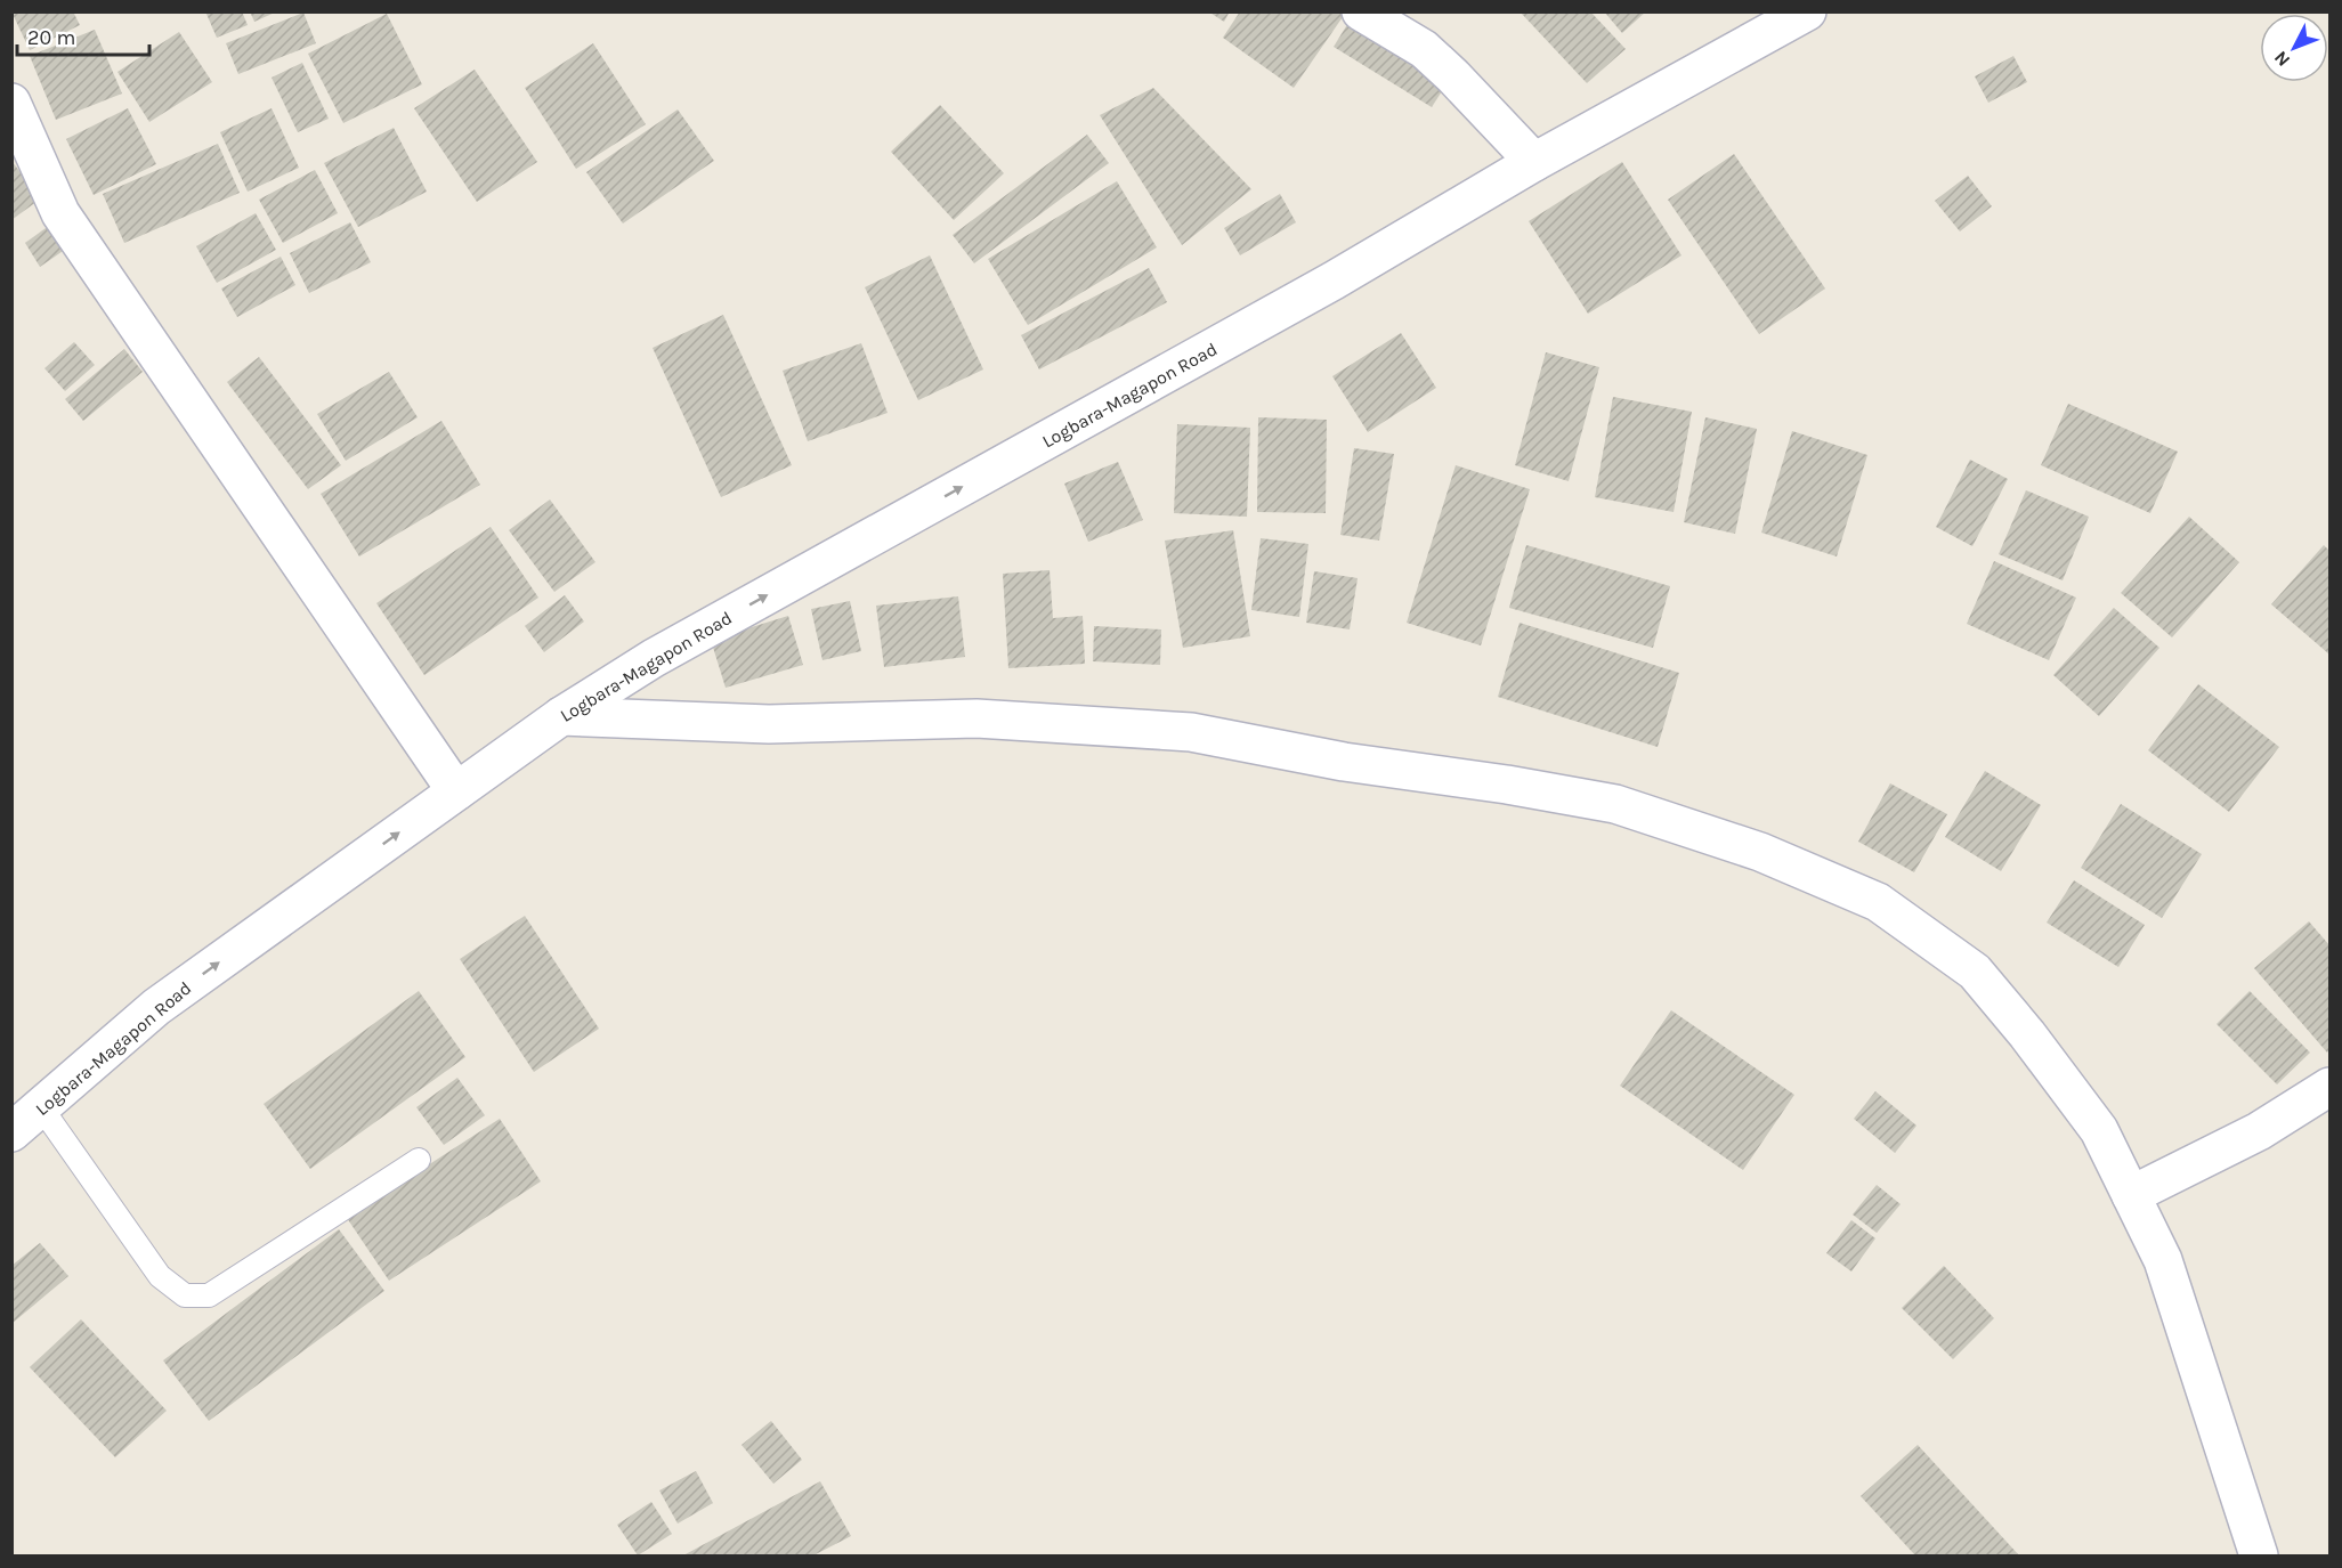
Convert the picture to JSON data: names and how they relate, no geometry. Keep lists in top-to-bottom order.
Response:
{
  "streets": {
    "street": ["Logbara-Magapon Road"]
  },
  "one_way": ["Logbara-Magapon Road"],
  "scale_bar": "20 m",
  "north": "bottom left"
}
